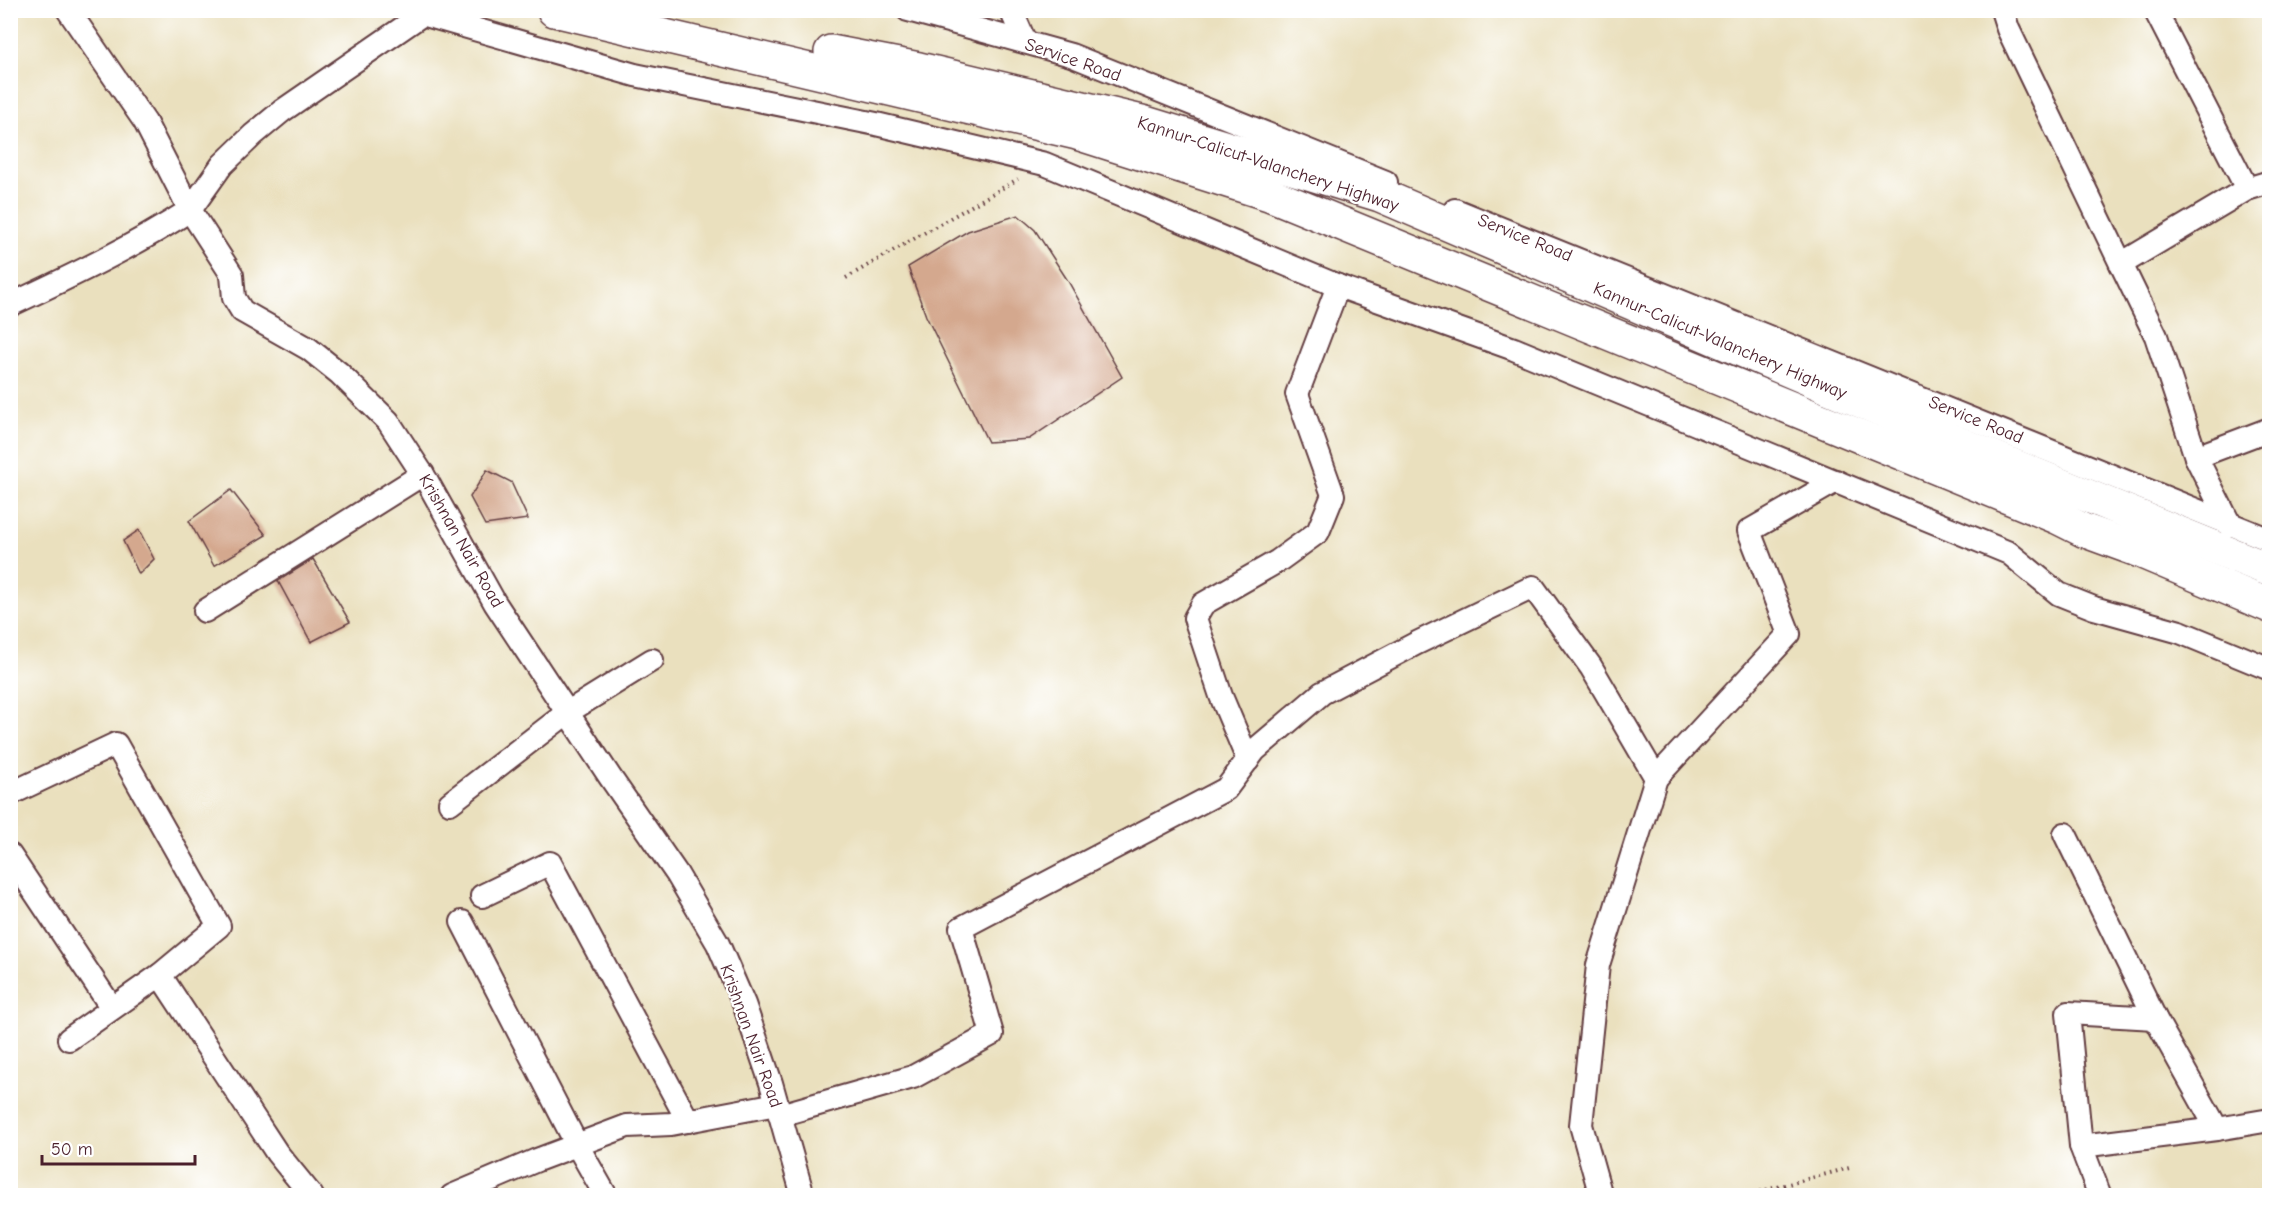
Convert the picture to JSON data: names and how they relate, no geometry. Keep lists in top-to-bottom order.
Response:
{
  "streets": {
    "highway": ["Kannur-Calicut-Valanchery Highway"],
    "street": ["Service Road", "Krishnan Nair Road"]
  },
  "scale_bar": "50 m"
}
